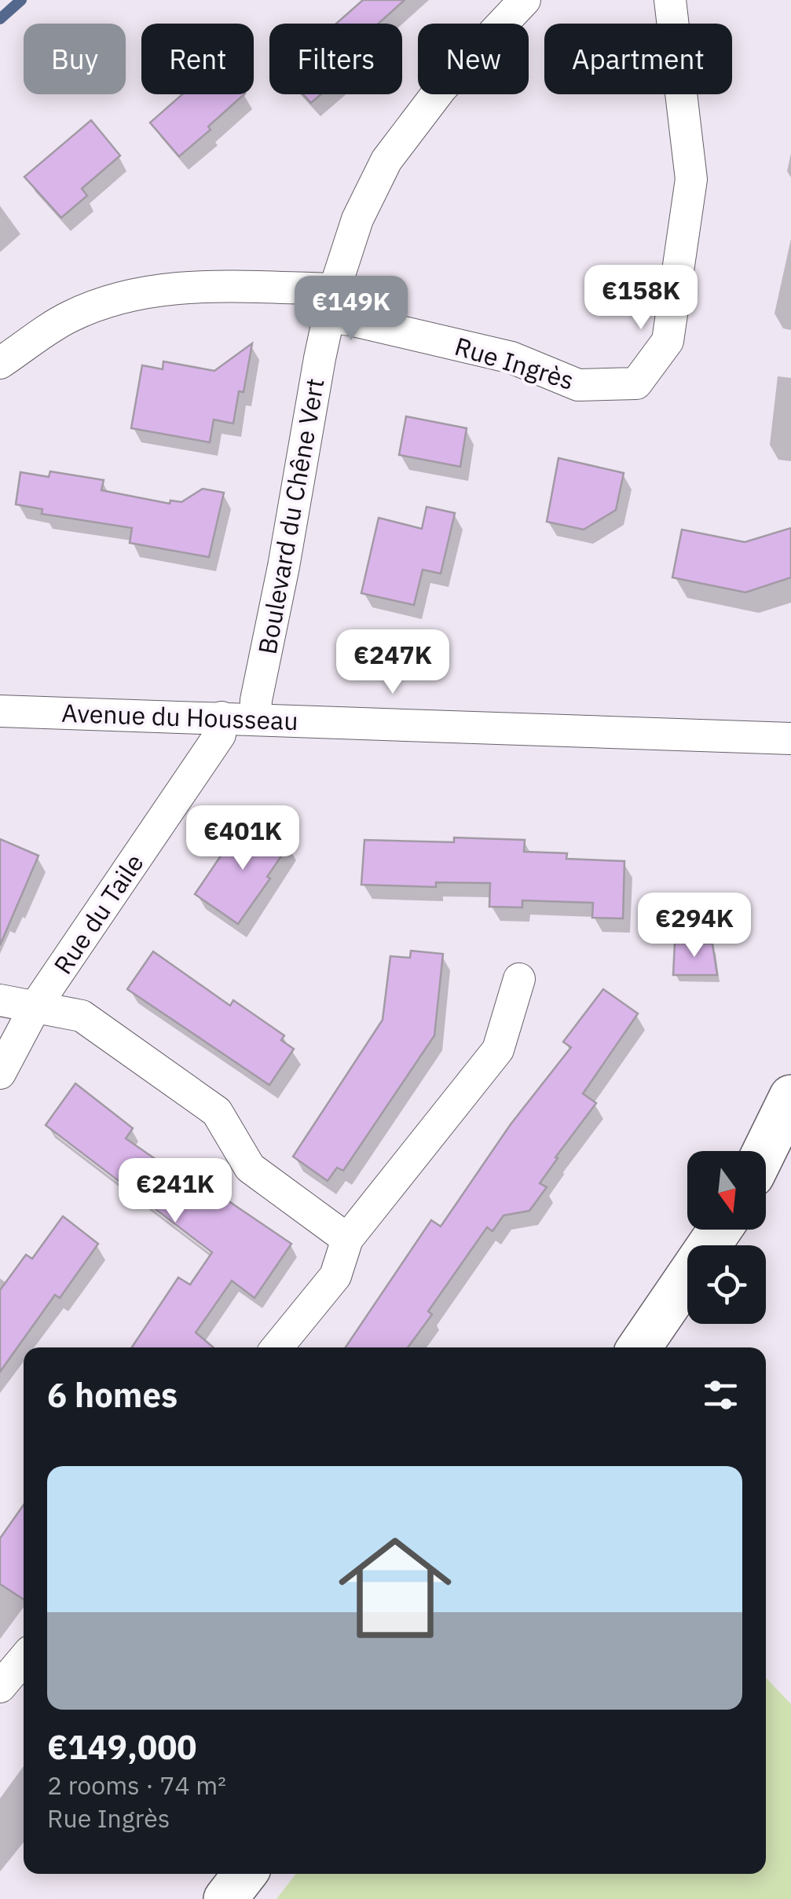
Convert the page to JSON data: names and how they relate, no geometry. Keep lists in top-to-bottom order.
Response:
{
  "streets": {
    "street": [
      "Rue Ingrès",
      "Boulevard du Chêne Vert",
      "Avenue du Housseau",
      "Rue du Taile"
    ]
  },
  "crossings": [
    ["Rue Ingrès", "Boulevard du Chêne Vert"],
    ["Boulevard du Chêne Vert", "Avenue du Housseau"],
    ["Avenue du Housseau", "Rue du Taile"]
  ],
  "north": "bottom",
  "page": {
    "chip": [
      "Buy",
      "Rent",
      "Filters",
      "New",
      "Apartment"
    ],
    "price": [
      "€158K",
      "€149K",
      "€247K",
      "€401K",
      "€294K",
      "€241K"
    ],
    "heading": "6 homes",
    "list": [
      {
        "name": "€149,000",
        "note": "2 rooms · 74 m² · Rue Ingrès"
      }
    ]
  }
}
